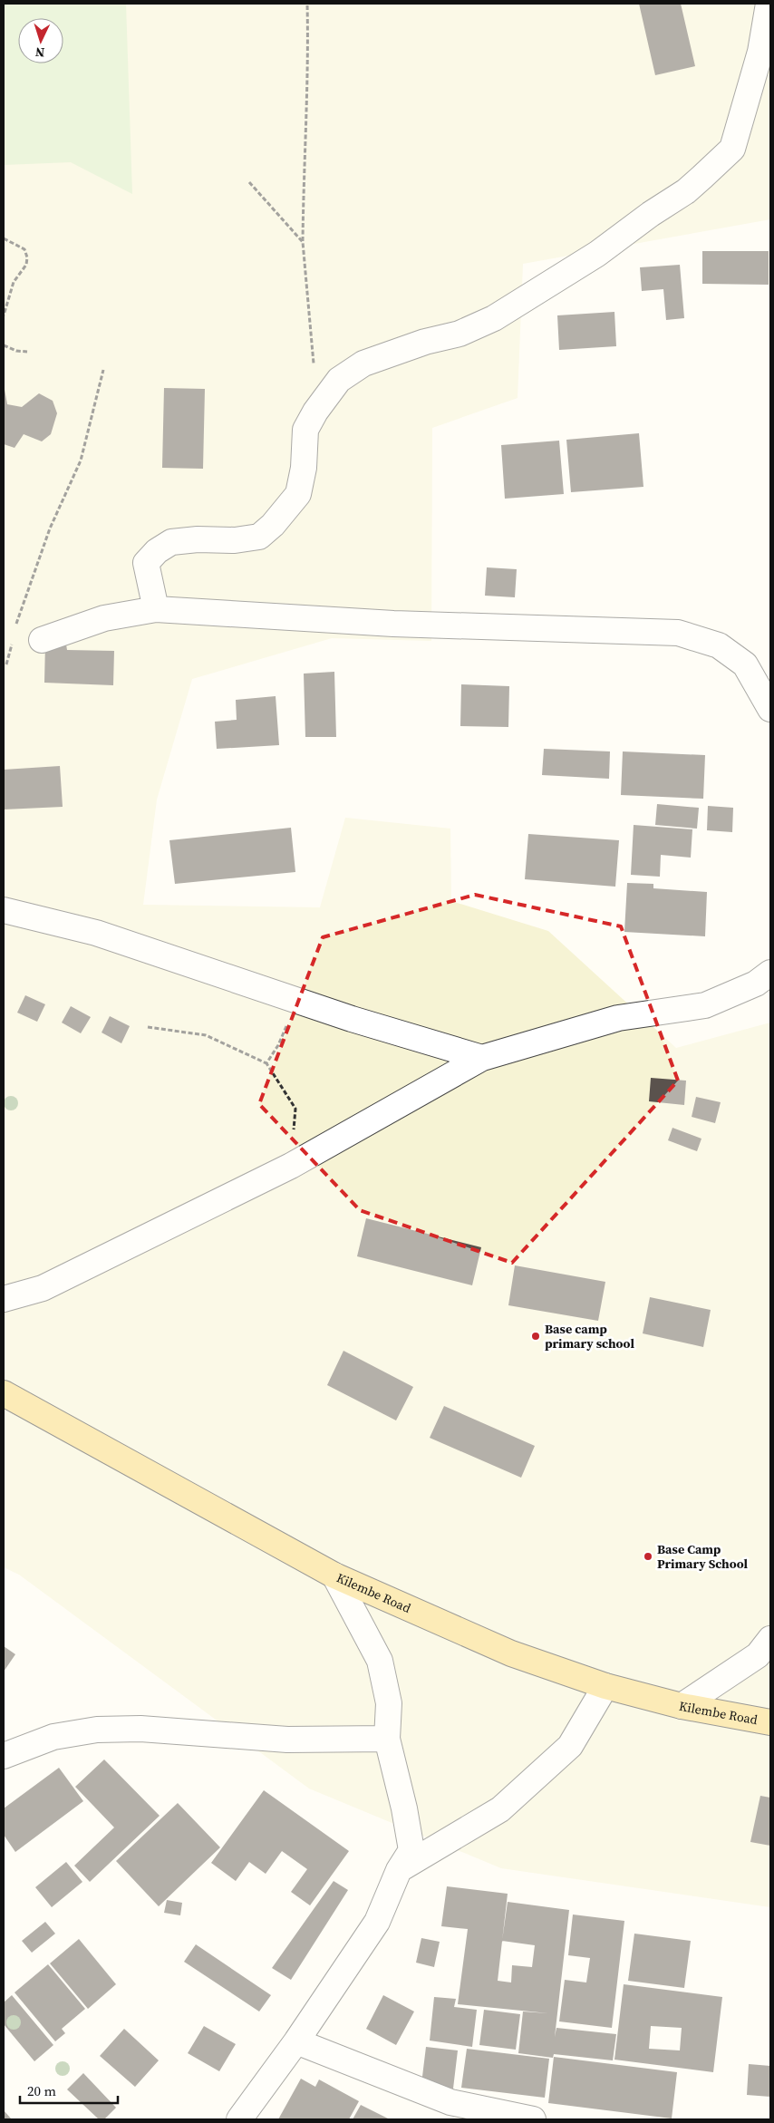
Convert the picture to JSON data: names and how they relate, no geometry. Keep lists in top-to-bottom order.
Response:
{
  "streets": {
    "main road": ["Kilembe Road"]
  },
  "places": ["Base camp primary school", "Base Camp Primary School"],
  "scale_bar": "20 m",
  "north": "bottom"
}
